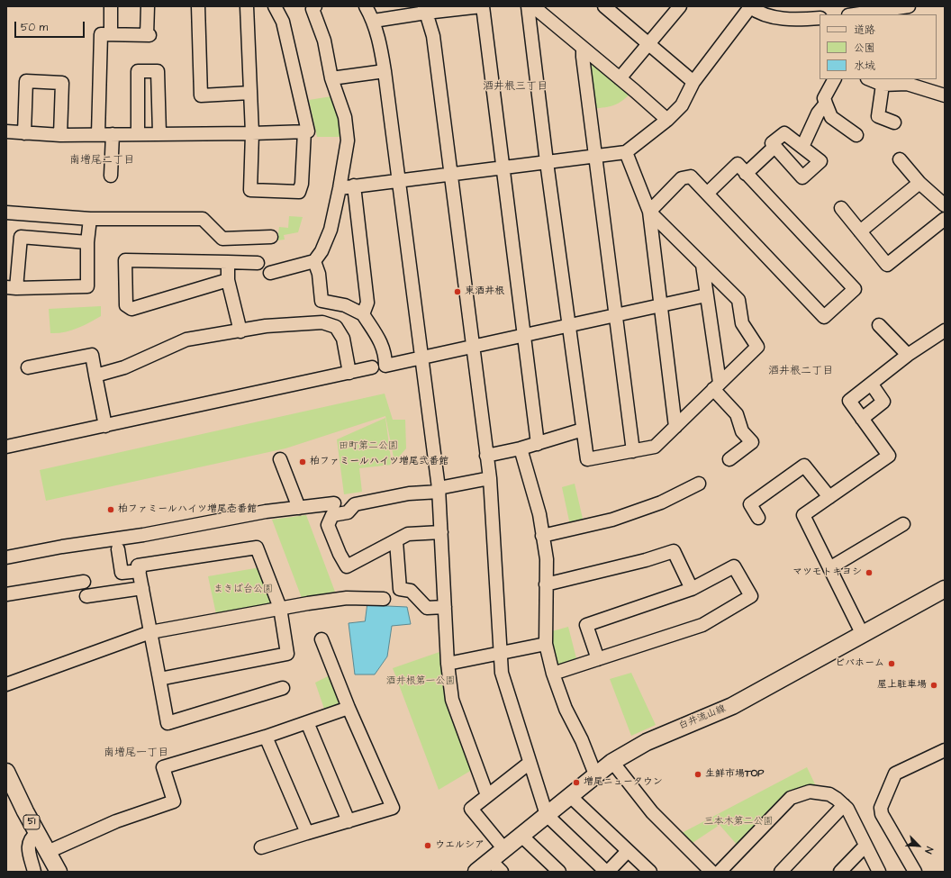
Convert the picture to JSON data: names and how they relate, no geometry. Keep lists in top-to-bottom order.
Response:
{
  "streets": {
    "main road": ["白井流山線", "51"]
  },
  "districts": [
    "酒井根三丁目",
    "南増尾二丁目",
    "酒井根二丁目",
    "南増尾一丁目"
  ],
  "parks": [
    "田町第二公園",
    "まきば台公園",
    "酒井根第一公園",
    "三本木第二公園"
  ],
  "places": [
    "東酒井根",
    "柏ファミールハイツ増尾弐番館",
    "柏ファミールハイツ増尾壱番館",
    "マツモトキヨシ",
    "ビバホーム",
    "屋上駐車場",
    "生鮮市場TOP",
    "増尾ニュータウン",
    "ウエルシア"
  ],
  "legend": ["道路", "公園", "水域"],
  "scale_bar": "50 m",
  "north": "bottom right"
}
